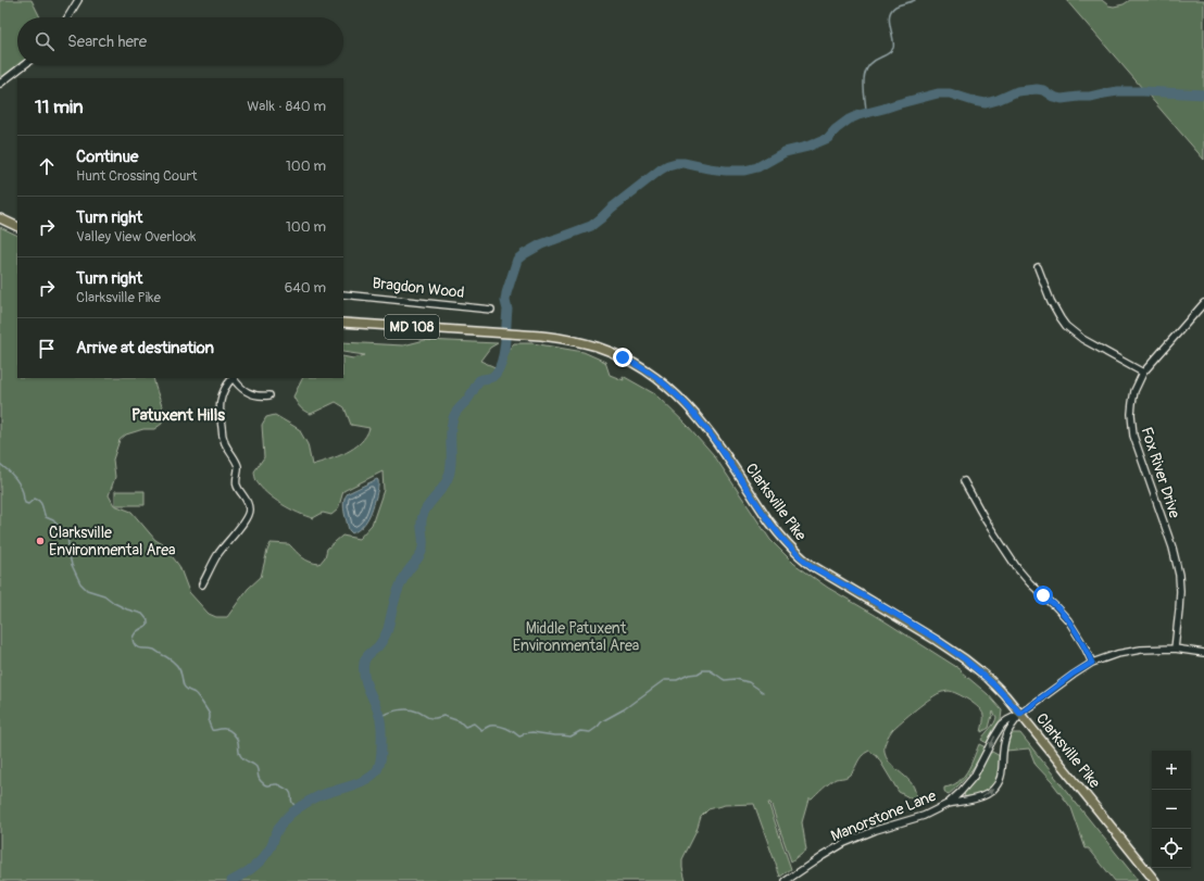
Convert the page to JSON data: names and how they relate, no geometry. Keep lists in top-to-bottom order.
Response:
{
  "streets": {
    "main road": ["MD 108", "Clarksville Pike"],
    "street": ["Bragdon Wood", "Fox River Drive", "Manorstone Lane"]
  },
  "crossings": [
    ["Clarksville Pike", "Manorstone Lane"]
  ],
  "districts": ["Patuxent Hills"],
  "parks": ["Middle Patuxent Environmental Area"],
  "places": ["Clarksville Environmental Area"],
  "page": {
    "search": "Search here",
    "heading": ["11 min", "Walk · 840 m"],
    "list": [
      ["Continue", "Hunt Crossing Court", "100 m"],
      ["Turn right", "Valley View Overlook", "100 m"],
      ["Turn right", "Clarksville Pike", "640 m"],
      "Arrive at destination"
    ],
    "map_buttons": ["+", "−"]
  }
}
